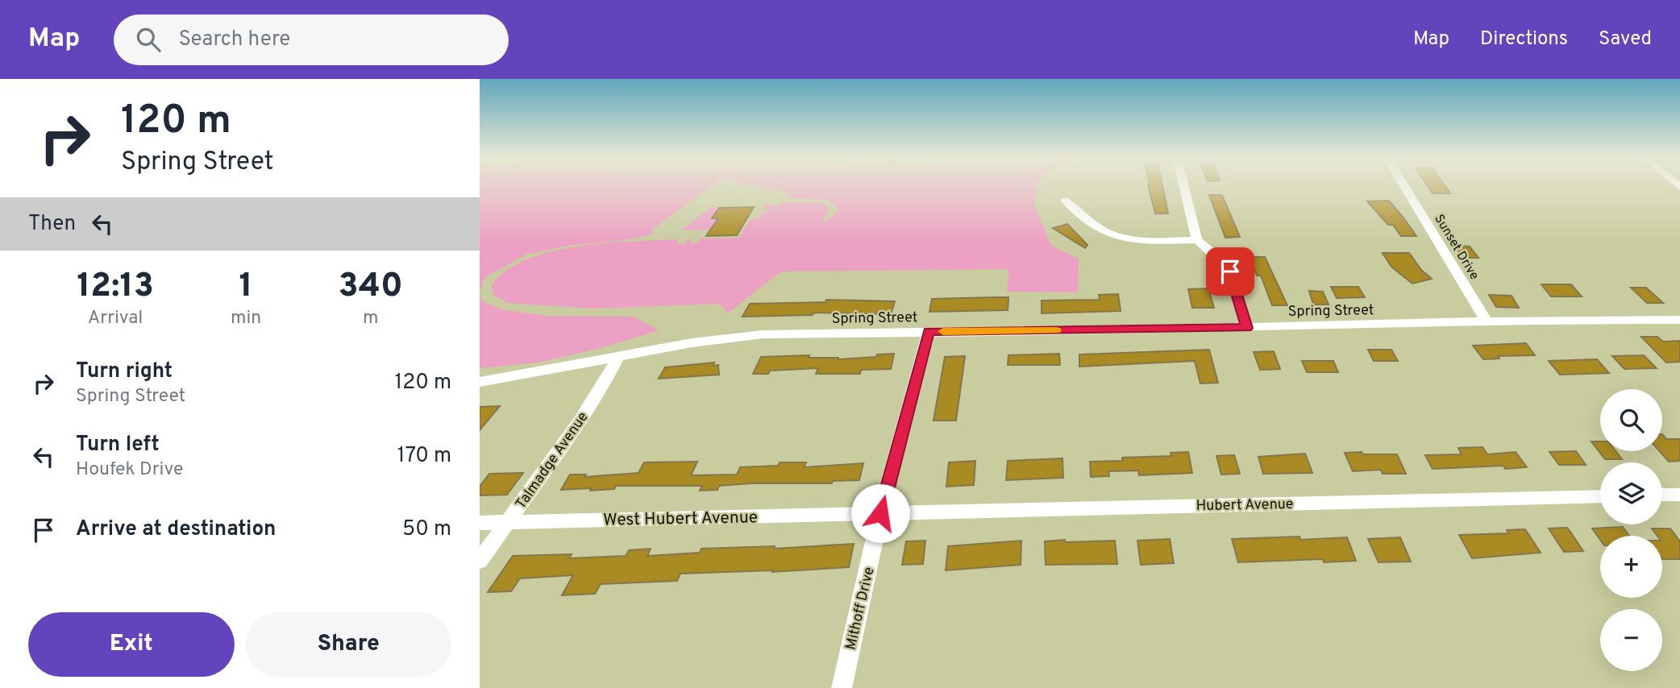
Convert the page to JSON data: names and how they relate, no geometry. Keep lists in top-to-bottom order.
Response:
{
  "streets": {
    "street": [
      "Sunset Drive",
      "Spring Street",
      "Talmadge Avenue",
      "Hubert Avenue",
      "West Hubert Avenue",
      "Mithoff Drive"
    ]
  },
  "crossings": [
    ["Sunset Drive", "Spring Street"],
    ["Spring Street", "Talmadge Avenue"],
    ["Spring Street", "Mithoff Drive"],
    ["Talmadge Avenue", "West Hubert Avenue"],
    ["Hubert Avenue", "West Hubert Avenue"],
    ["Hubert Avenue", "Mithoff Drive"],
    ["West Hubert Avenue", "Mithoff Drive"]
  ],
  "page": {
    "header": "Map",
    "search": "Search here",
    "nav": ["Map", "Directions", "Saved"],
    "turn": ["120 m", "Spring Street"],
    "then": "Then",
    "eta": [
      "12:13",
      "Arrival",
      "1",
      "min",
      "340",
      "m"
    ],
    "list": [
      {
        "name": "Turn right",
        "note": "Spring Street",
        "value": "120 m"
      },
      {
        "name": "Turn left",
        "note": "Houfek Drive",
        "value": "170 m"
      },
      {
        "name": "Arrive at destination",
        "value": "50 m"
      }
    ],
    "map_buttons": ["+", "−"],
    "buttons": ["Exit", "Share"]
  }
}
